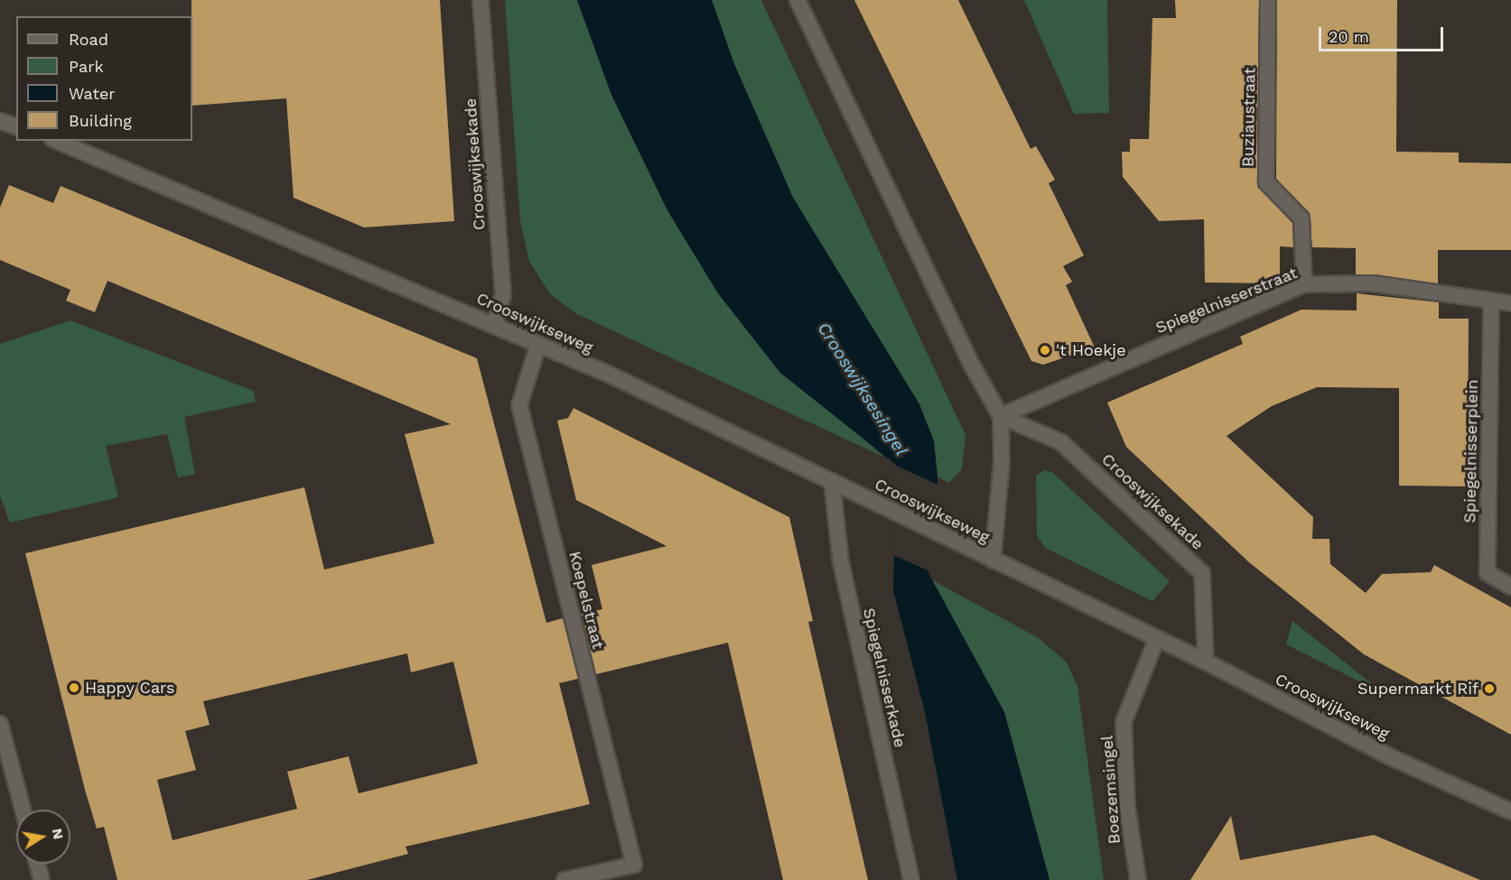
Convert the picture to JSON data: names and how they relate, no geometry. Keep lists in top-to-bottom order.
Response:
{
  "streets": {
    "street": [
      "Buziaustraat",
      "Crooswijksekade",
      "Spiegelnisserstraat",
      "Crooswijkseweg",
      "Spiegelnisserplein",
      "Koepelstraat",
      "Spiegelnisserkade",
      "Boezemsingel"
    ]
  },
  "crossings": [
    ["Buziaustraat", "Spiegelnisserstraat"],
    ["Crooswijksekade", "Spiegelnisserstraat"],
    ["Crooswijksekade", "Crooswijkseweg"],
    ["Spiegelnisserstraat", "Crooswijkseweg"],
    ["Spiegelnisserstraat", "Spiegelnisserplein"],
    ["Crooswijkseweg", "Koepelstraat"],
    ["Crooswijkseweg", "Spiegelnisserkade"],
    ["Crooswijkseweg", "Boezemsingel"]
  ],
  "water": ["Crooswijksesingel"],
  "places": ["'t Hoekje", "Happy Cars", "Supermarkt Rif"],
  "legend": [
    "Road",
    "Park",
    "Water",
    "Building"
  ],
  "scale_bar": "20 m",
  "north": "right"
}
